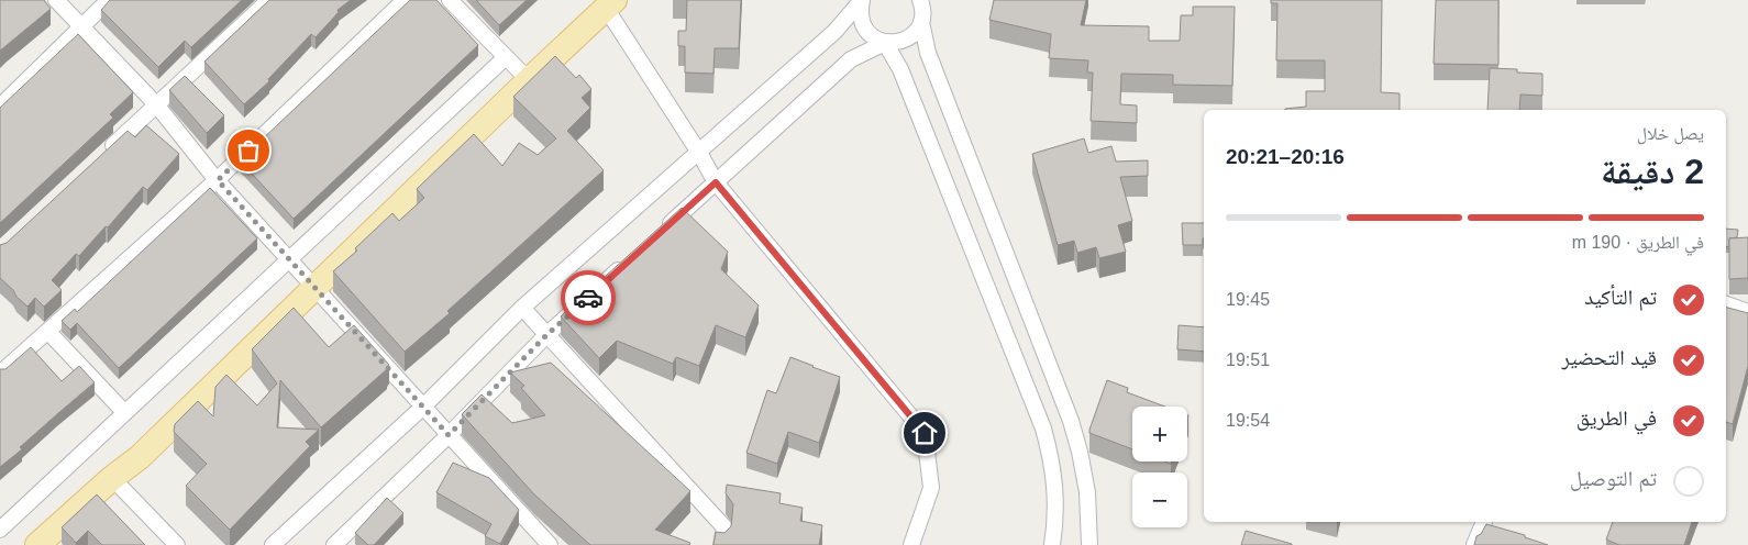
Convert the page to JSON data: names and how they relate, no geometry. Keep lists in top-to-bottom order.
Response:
{
  "page": {
    "heading": ["2 دقيقة", "يصل خلال", "20:16–20:21"],
    "bar": "في الطريق · 190 m",
    "list": [
      ["تم التأكيد", "19:45"],
      ["قيد التحضير", "19:51"],
      ["في الطريق", "19:54"],
      "تم التوصيل"
    ],
    "map_buttons": ["+", "−"]
  }
}
